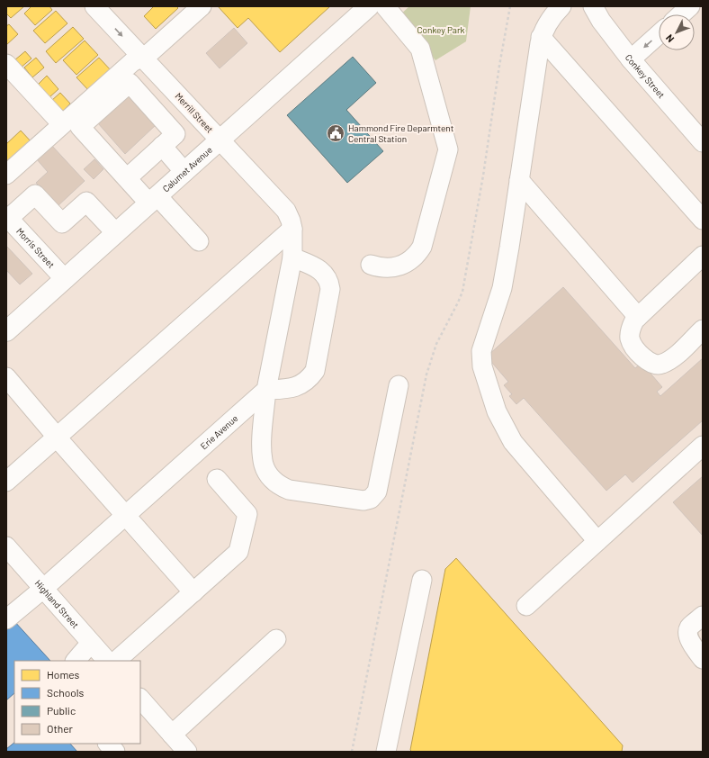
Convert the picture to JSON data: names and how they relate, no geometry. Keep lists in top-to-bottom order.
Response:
{
  "streets": {
    "main road": ["Calumet Avenue"],
    "street": [
      "Conkey Street",
      "Merrill Street",
      "Morris Street",
      "Erie Avenue",
      "Highland Street"
    ]
  },
  "crossings": [
    ["Merrill Street", "Calumet Avenue"],
    ["Calumet Avenue", "Morris Street"],
    ["Erie Avenue", "Highland Street"]
  ],
  "parks": ["Conkey Park"],
  "places": {
    "public building": ["Hammond Fire Deparmtent Central Station"]
  },
  "legend": [
    "Homes",
    "Schools",
    "Public",
    "Other"
  ],
  "north": "bottom left"
}
